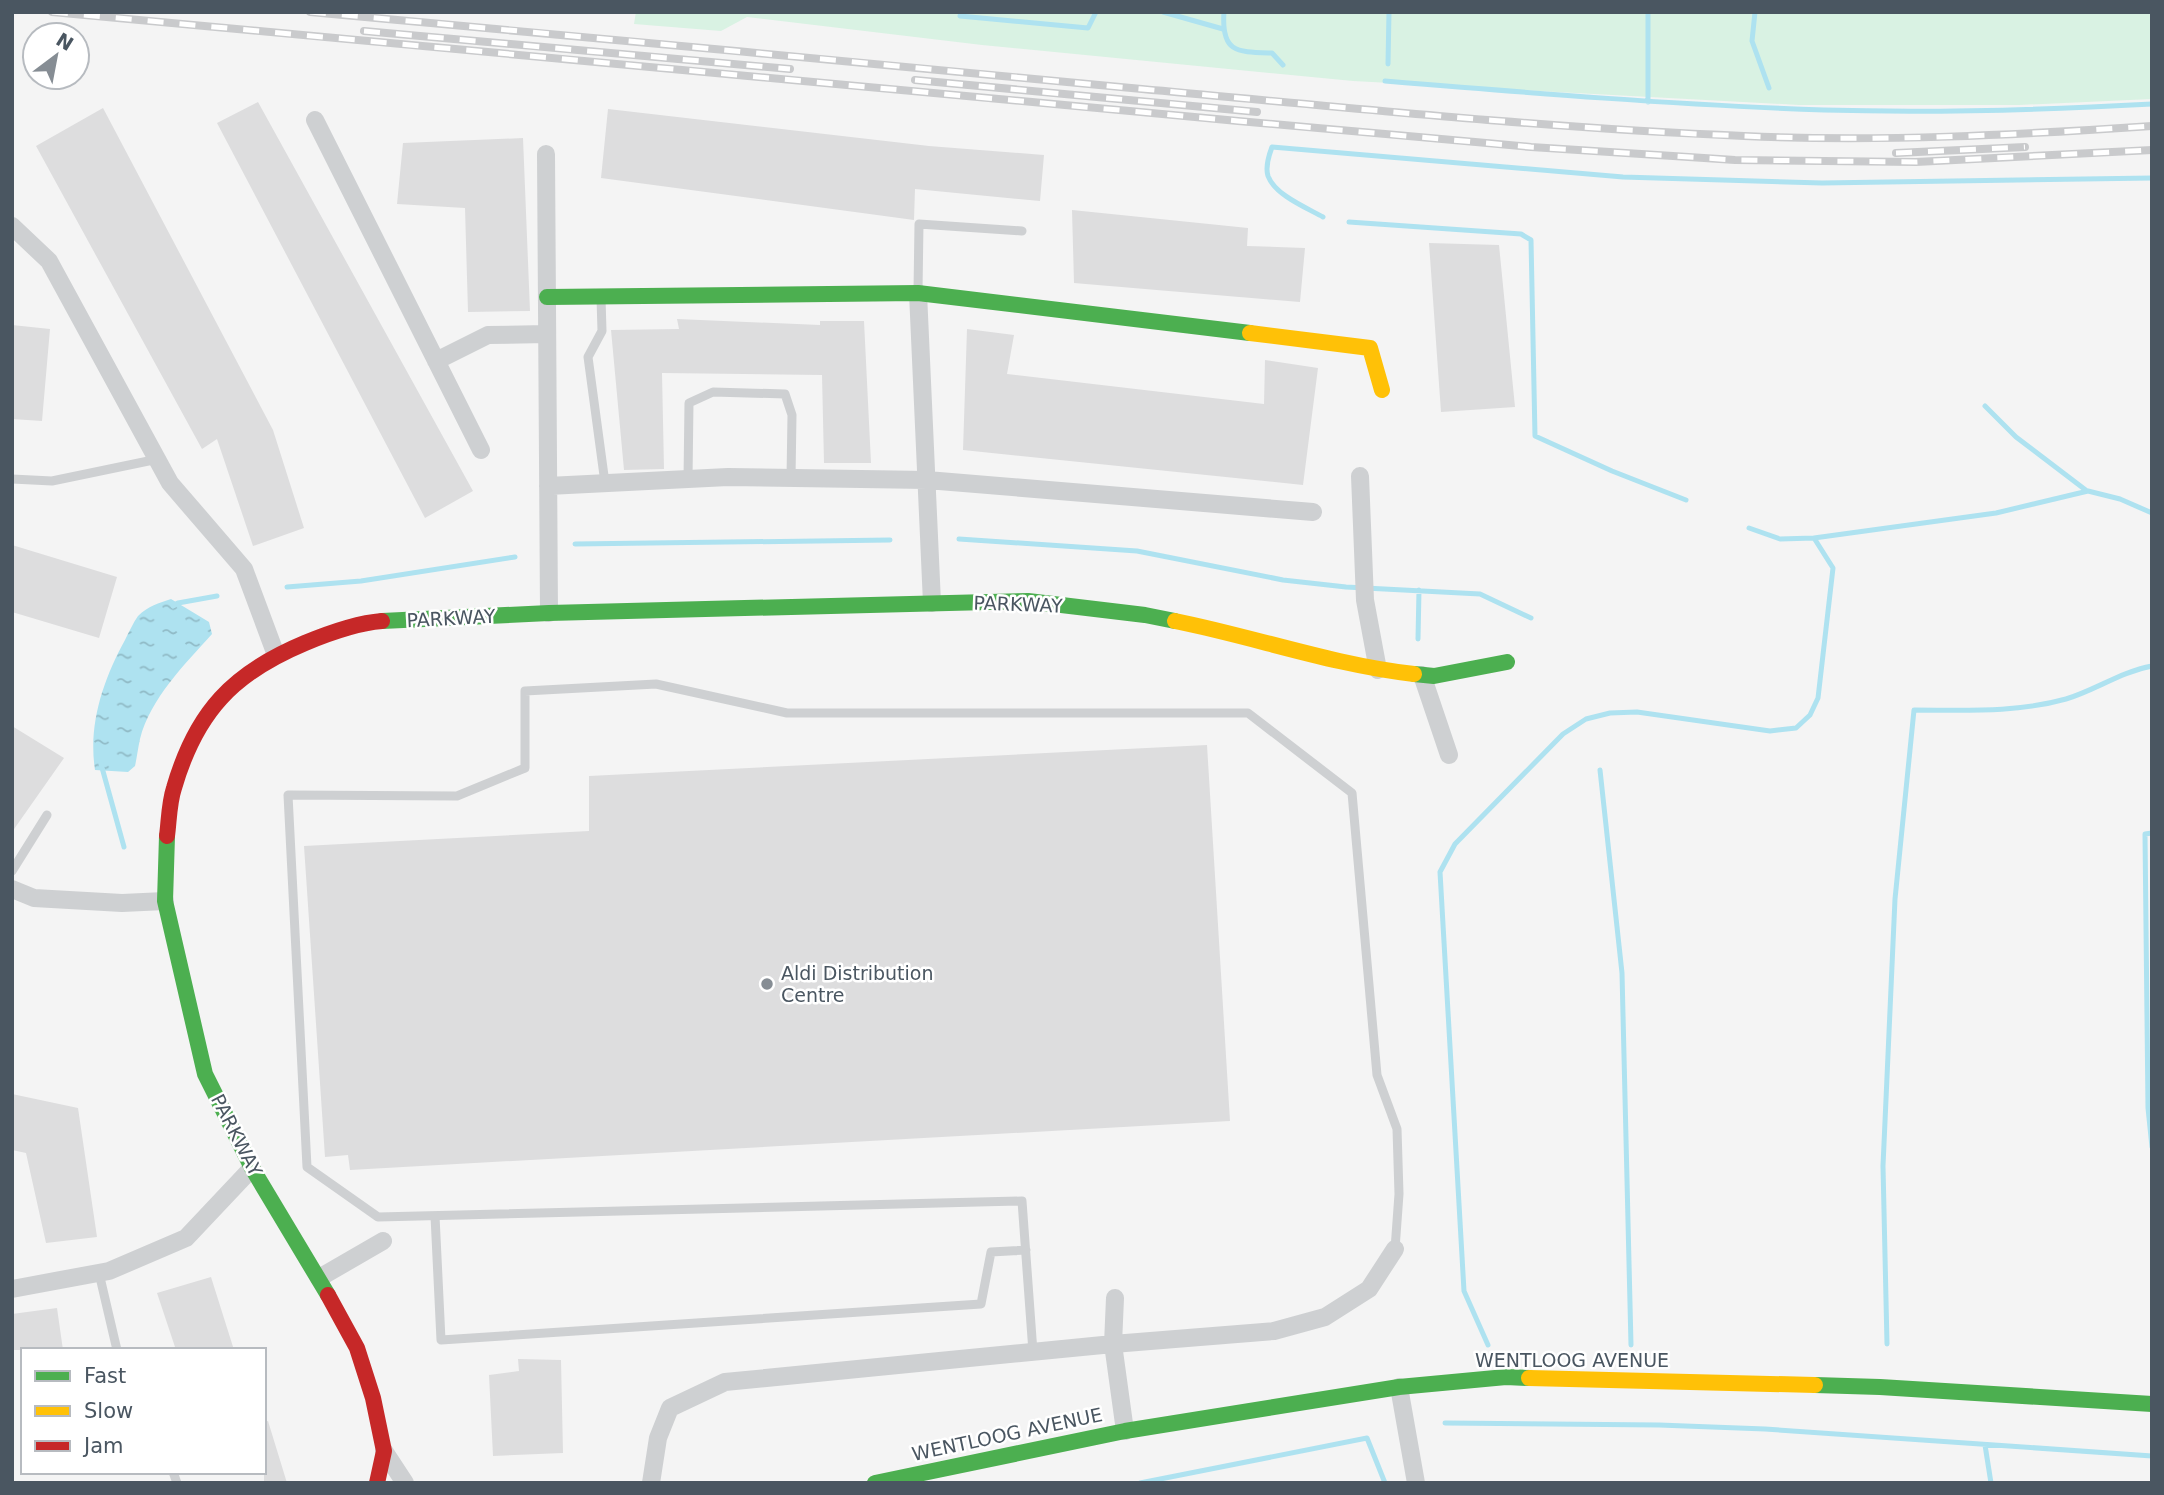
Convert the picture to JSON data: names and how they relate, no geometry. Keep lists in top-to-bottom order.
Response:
{
  "streets": {
    "street": ["PARKWAY", "WENTLOOG AVENUE"]
  },
  "places": ["Aldi Distribution Centre"],
  "legend": ["Fast", "Slow", "Jam"],
  "north": "top right"
}
